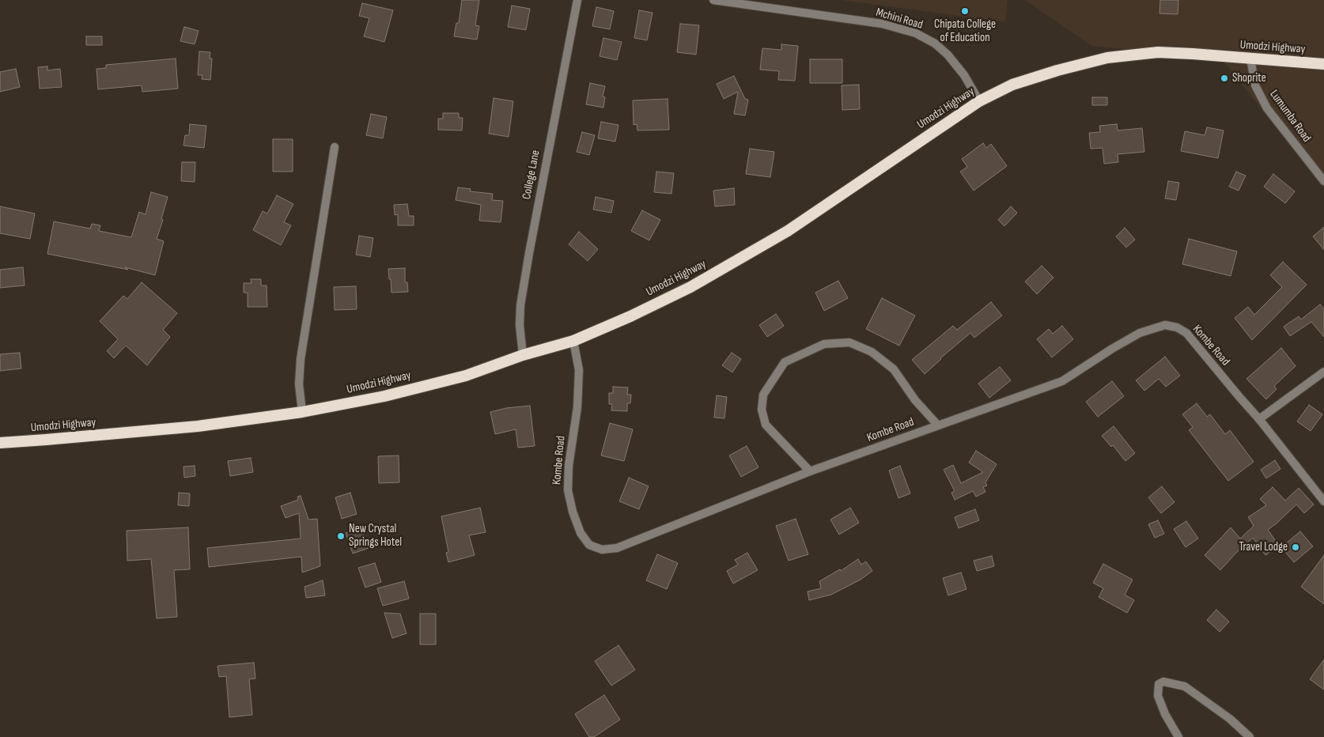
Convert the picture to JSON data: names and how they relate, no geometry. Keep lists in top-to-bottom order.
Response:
{
  "streets": {
    "highway": ["Umodzi Highway"],
    "street": [
      "Mchini Road",
      "Lumumba Road",
      "College Lane",
      "Kombe Road"
    ]
  },
  "crossings": [
    ["Mchini Road", "Umodzi Highway"],
    ["Umodzi Highway", "Lumumba Road"],
    ["Umodzi Highway", "College Lane"],
    ["Umodzi Highway", "Kombe Road"]
  ],
  "places": [
    "Chipata College of Education",
    "Shoprite",
    "New Crystal Springs Hotel",
    "Travel Lodge"
  ]
}
